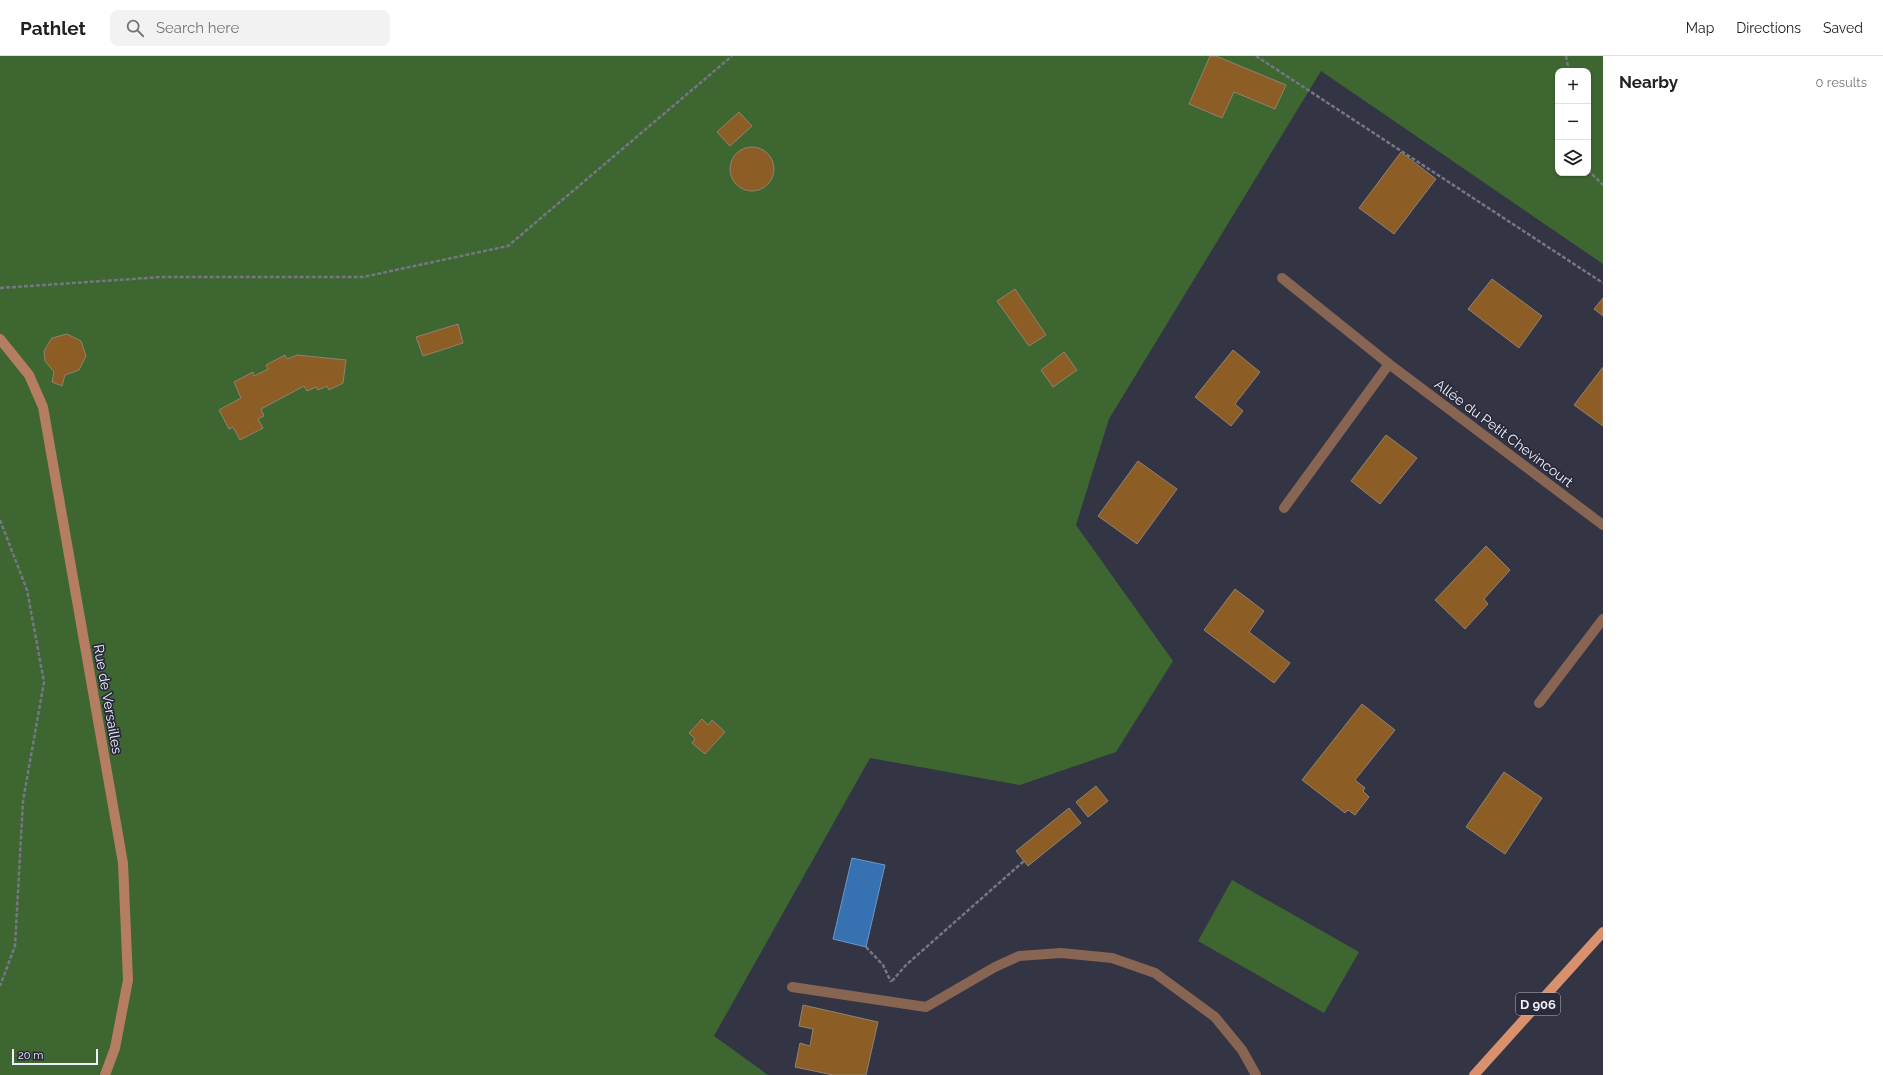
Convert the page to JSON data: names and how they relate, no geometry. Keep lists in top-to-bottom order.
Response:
{
  "streets": {
    "main road": ["Rue de Versailles", "D 906"],
    "street": ["Allée du Petit Chevincourt"]
  },
  "scale_bar": "20 m",
  "page": {
    "header": "Pathlet",
    "search": "Search here",
    "nav": ["Map", "Directions", "Saved"],
    "heading": ["Nearby", "0 results"],
    "map_buttons": ["+", "−"],
    "scale": "20 m"
  }
}
